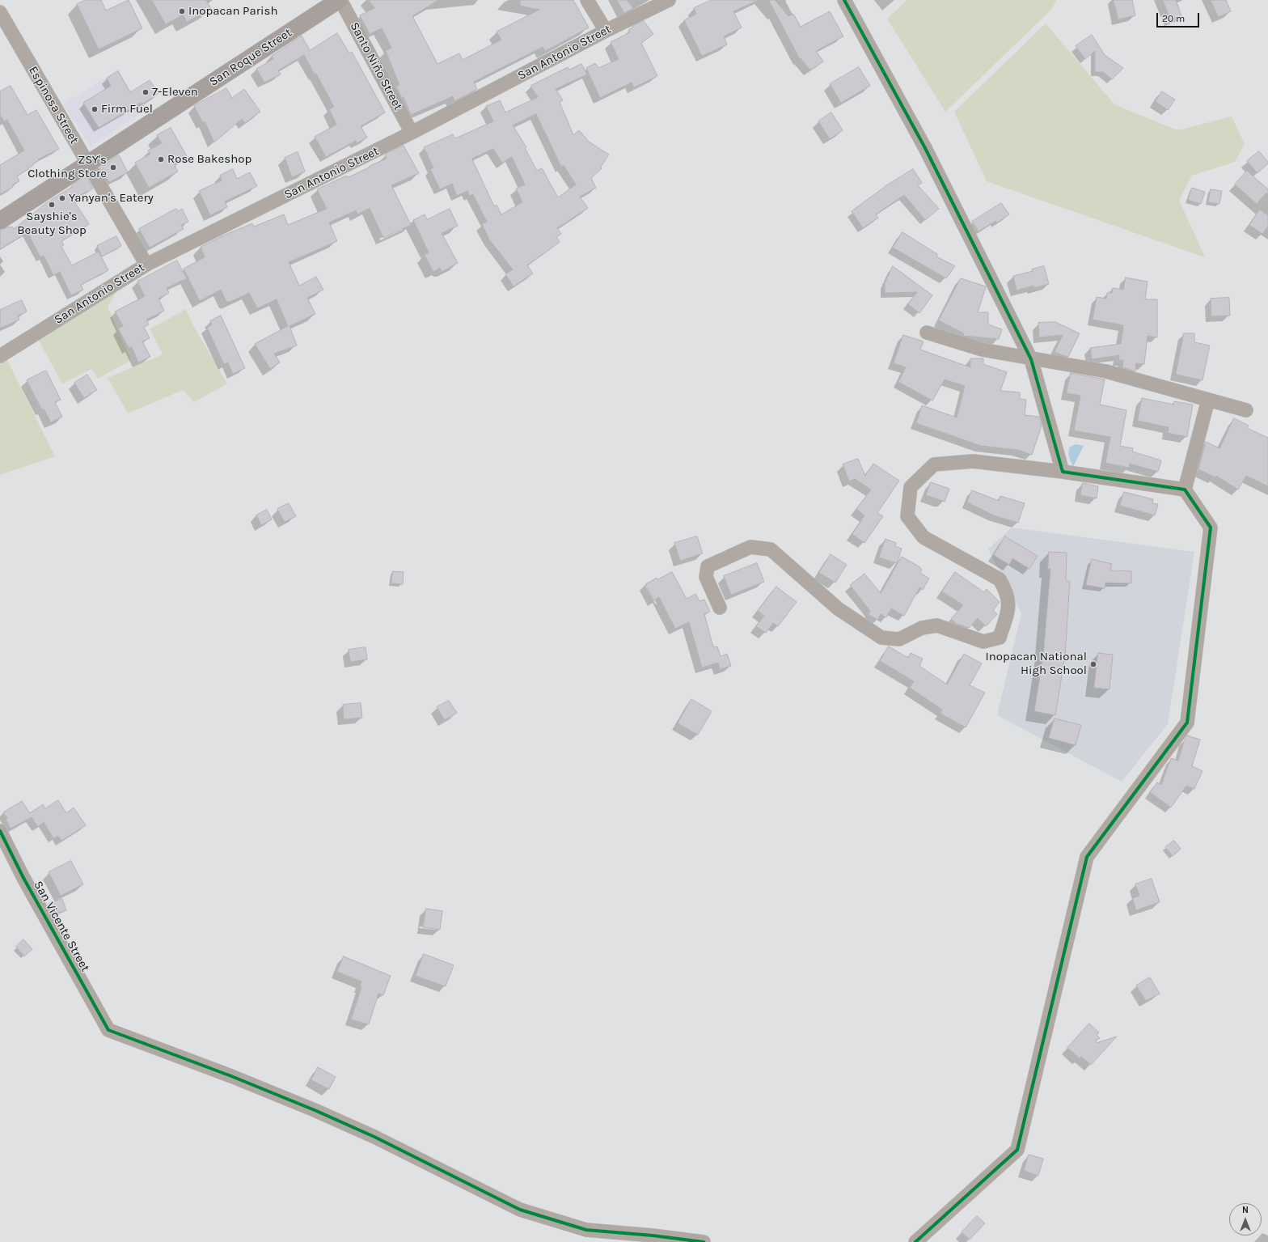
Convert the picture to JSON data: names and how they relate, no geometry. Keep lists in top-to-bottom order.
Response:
{
  "streets": {
    "main road": ["San Roque Street"],
    "street": [
      "San Antonio Street",
      "Santo Niño Street",
      "Espinosa Street",
      "San Vicente Street"
    ]
  },
  "crossings": [
    ["San Antonio Street", "Santo Niño Street"],
    ["San Antonio Street", "Espinosa Street"],
    ["San Roque Street", "Santo Niño Street"],
    ["San Roque Street", "Espinosa Street"]
  ],
  "places": [
    "Inopacan Parish",
    "7-Eleven",
    "Firm Fuel",
    "Rose Bakeshop",
    "ZSY's Clothing Store",
    "Yanyan's Eatery",
    "Sayshie's Beauty Shop",
    "Inopacan National High School"
  ],
  "scale_bar": "20 m",
  "north": "top"
}
